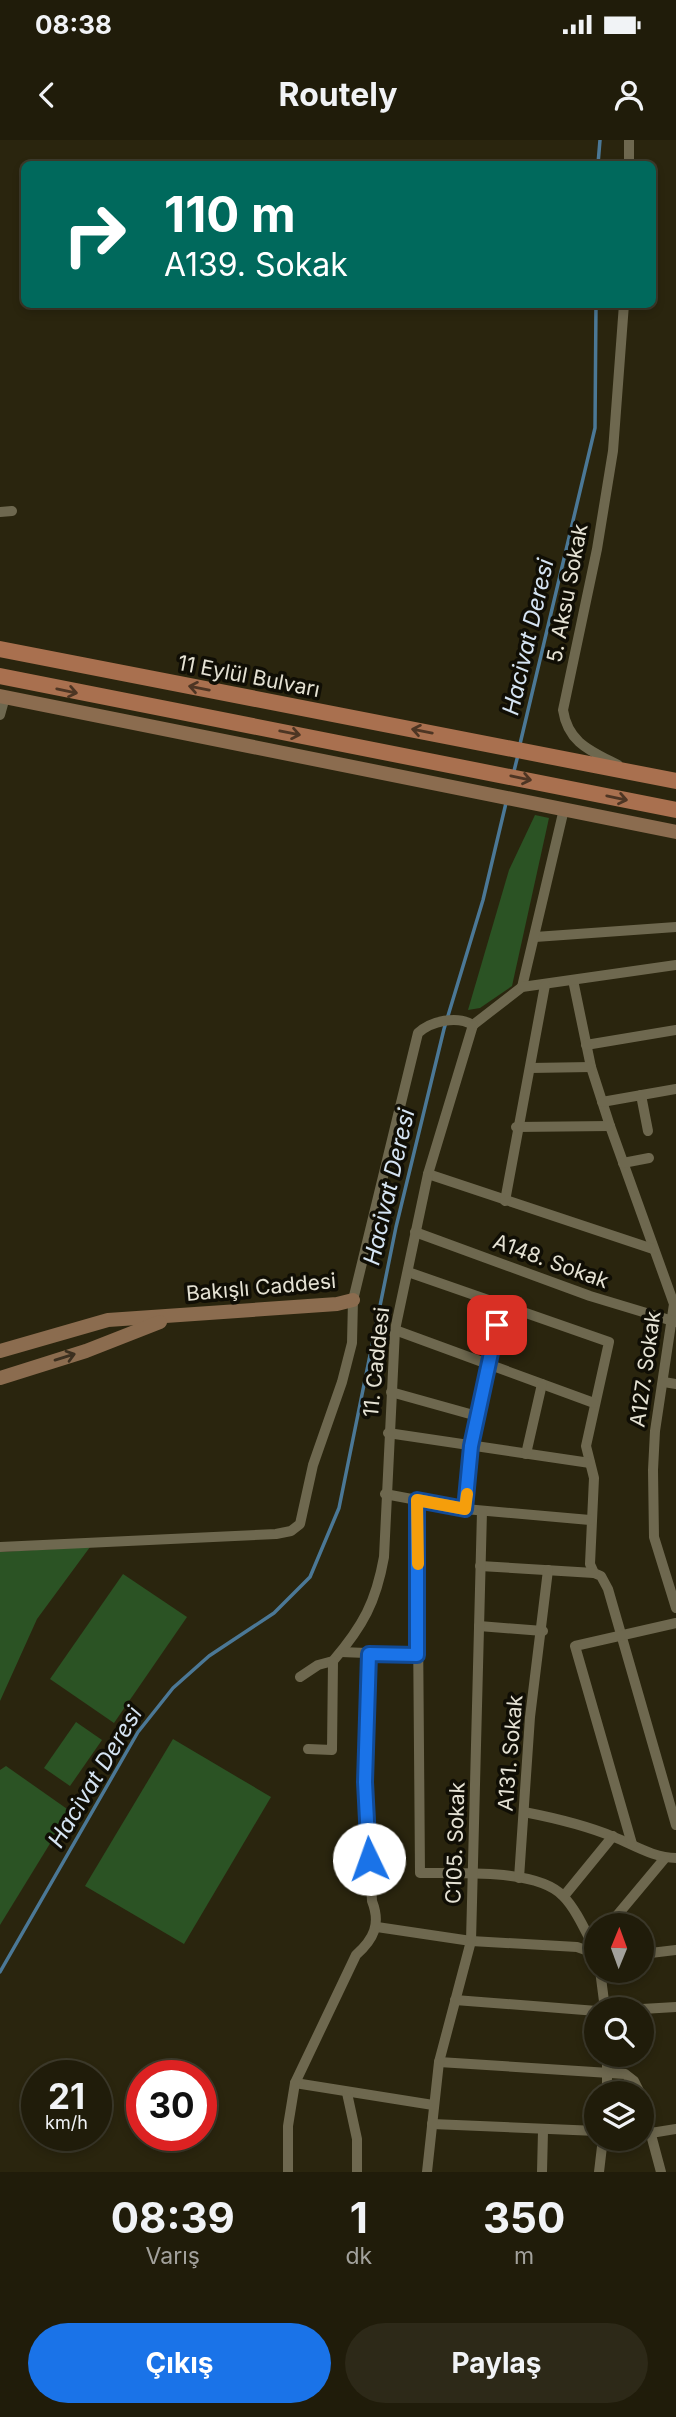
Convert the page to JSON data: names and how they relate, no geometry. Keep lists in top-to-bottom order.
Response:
{
  "streets": {
    "main road": ["11 Eylül Bulvarı", "Bakışlı Caddesi"],
    "street": [
      "5. Aksu Sokak",
      "A148. Sokak",
      "11. Caddesi",
      "A127. Sokak",
      "A131. Sokak",
      "C105. Sokak"
    ]
  },
  "crossings": [
    ["5. Aksu Sokak", "11 Eylül Bulvarı"],
    ["A148. Sokak", "11. Caddesi"],
    ["A148. Sokak", "A127. Sokak"]
  ],
  "water": ["Hacivat Deresi"],
  "north": "top",
  "page": {
    "status": "08:38",
    "header": "Routely",
    "turn": ["110 m", "A139. Sokak"],
    "speed": "21 km/h",
    "limit": "30",
    "eta": [
      "08:39",
      "Varış",
      "1",
      "dk",
      "350",
      "m"
    ],
    "buttons": ["Çıkış", "Paylaş"]
  }
}
